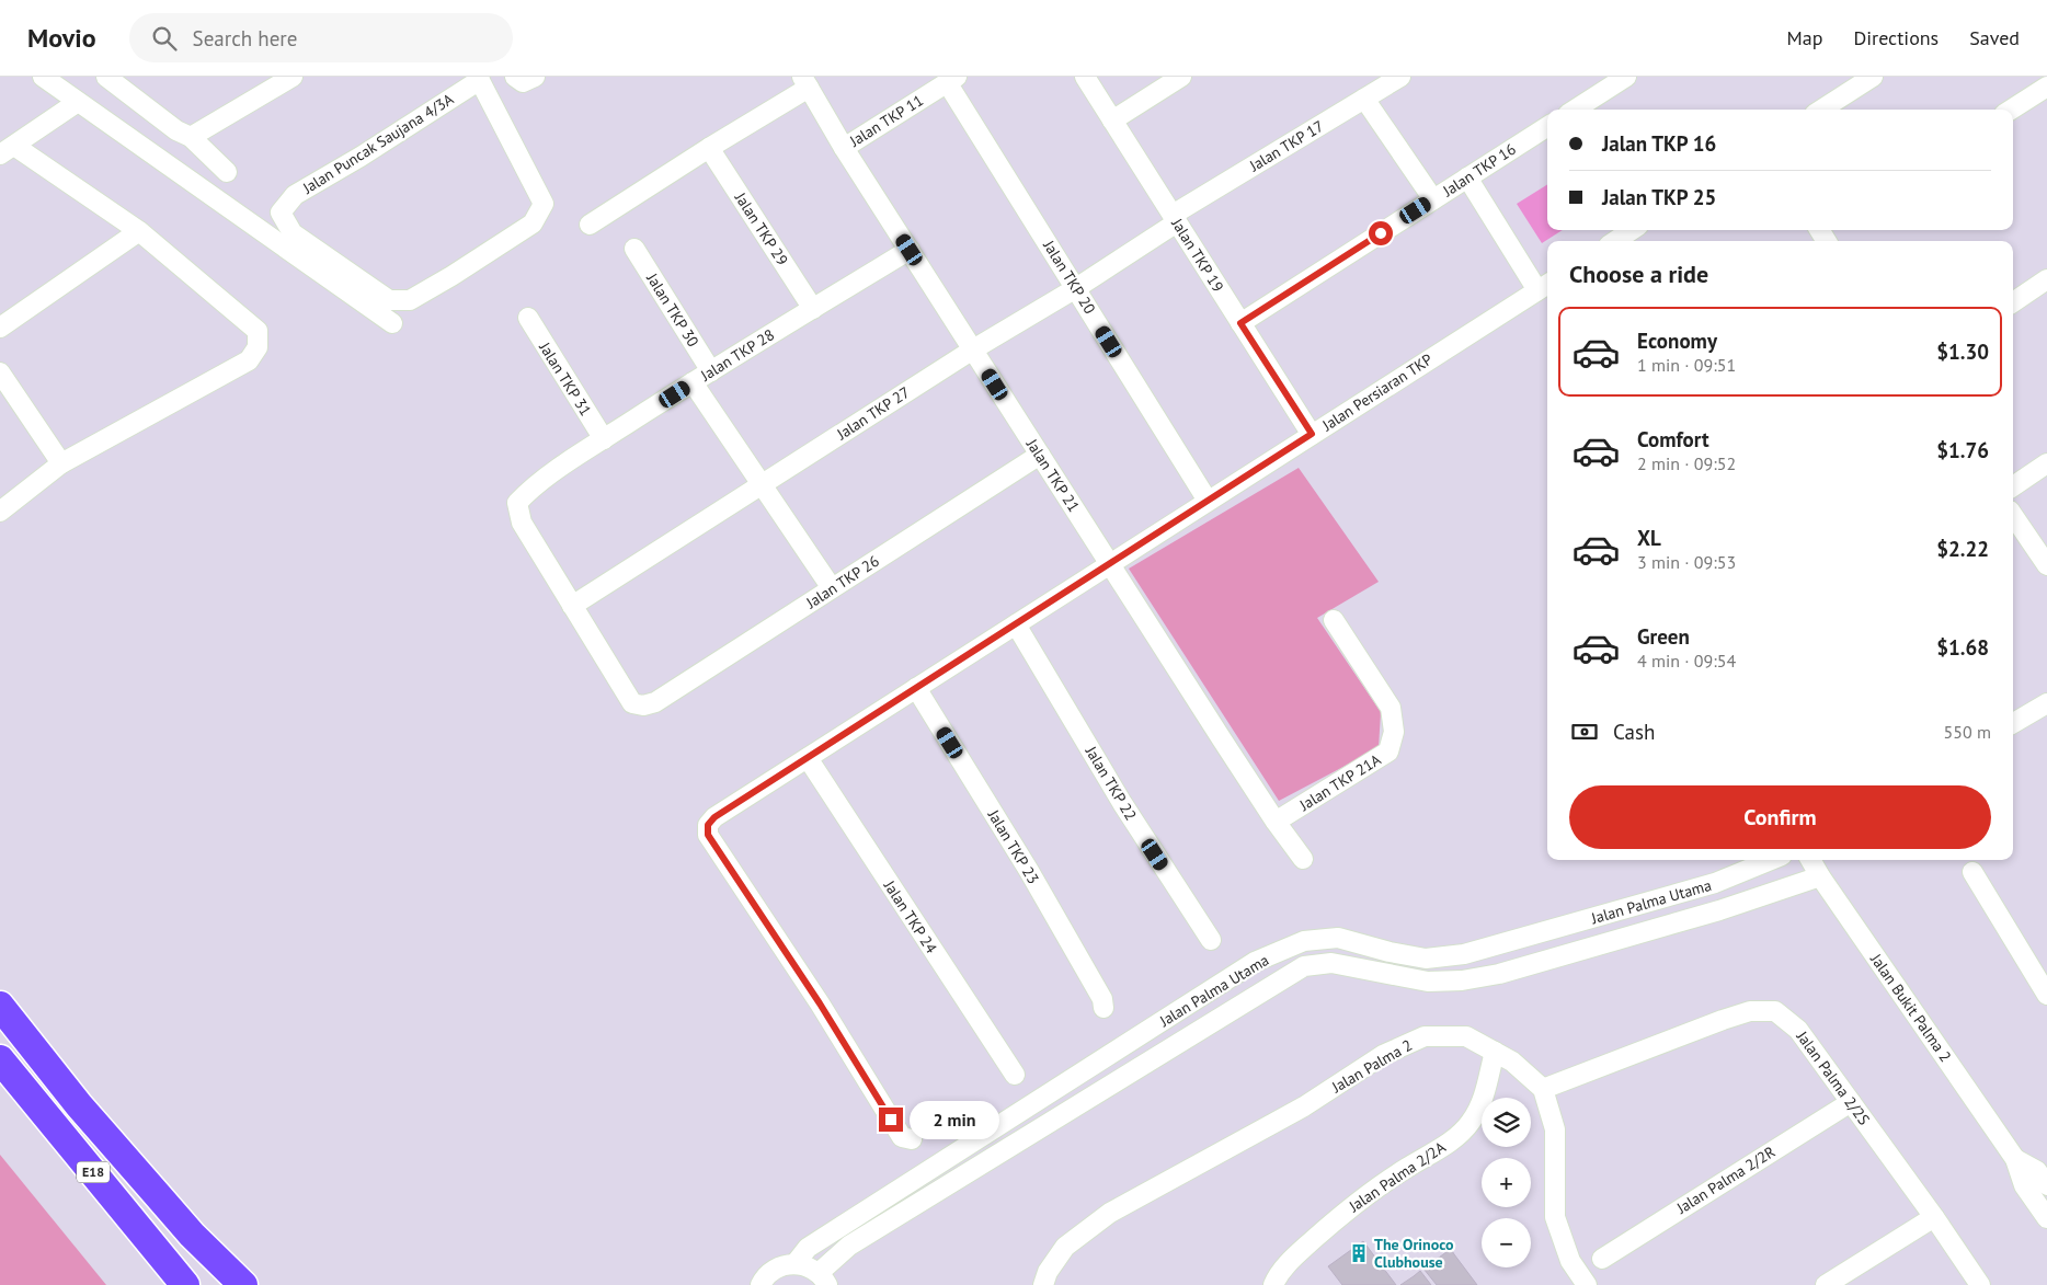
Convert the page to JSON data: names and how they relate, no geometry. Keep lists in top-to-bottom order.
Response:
{
  "streets": {
    "highway": ["E18"],
    "street": [
      "Jalan TKP 11",
      "Jalan Puncak Saujana 4/3A",
      "Jalan TKP 17",
      "Jalan TKP 16",
      "Jalan TKP 29",
      "Jalan TKP 19",
      "Jalan TKP 20",
      "Jalan TKP 30",
      "Jalan TKP 28",
      "Jalan TKP 31",
      "Jalan Persiaran TKP",
      "Jalan TKP 27",
      "Jalan TKP 21",
      "Jalan TKP 26",
      "Jalan TKP 21A",
      "Jalan TKP 22",
      "Jalan TKP 23",
      "Jalan Palma Utama",
      "Jalan TKP 24",
      "Jalan Bukit Palma 2",
      "Jalan Palma 2",
      "Jalan Palma 2/2S",
      "Jalan Palma 2/2A",
      "Jalan Palma 2/2R"
    ]
  },
  "crossings": [
    ["Jalan TKP 11", "Jalan TKP 20"],
    ["Jalan TKP 11", "Jalan TKP 21"],
    ["Jalan TKP 17", "Jalan TKP 19"],
    ["Jalan TKP 17", "Jalan TKP 27"],
    ["Jalan TKP 16", "Jalan TKP 19"],
    ["Jalan TKP 29", "Jalan TKP 28"],
    ["Jalan TKP 19", "Jalan Persiaran TKP"],
    ["Jalan TKP 19", "Jalan TKP 27"],
    ["Jalan TKP 20", "Jalan Persiaran TKP"],
    ["Jalan TKP 20", "Jalan TKP 27"],
    ["Jalan TKP 30", "Jalan TKP 28"],
    ["Jalan TKP 28", "Jalan TKP 31"],
    ["Jalan TKP 28", "Jalan TKP 27"],
    ["Jalan TKP 28", "Jalan TKP 21"],
    ["Jalan TKP 28", "Jalan TKP 26"],
    ["Jalan Persiaran TKP", "Jalan TKP 21"],
    ["Jalan Persiaran TKP", "Jalan TKP 22"],
    ["Jalan Persiaran TKP", "Jalan TKP 23"],
    ["Jalan Persiaran TKP", "Jalan TKP 24"],
    ["Jalan TKP 27", "Jalan TKP 21"],
    ["Jalan TKP 27", "Jalan TKP 26"],
    ["Jalan TKP 21", "Jalan TKP 26"],
    ["Jalan TKP 21", "Jalan TKP 21A"],
    ["Jalan Palma 2", "Jalan Palma 2/2S"],
    ["Jalan Palma 2", "Jalan Palma 2/2A"],
    ["Jalan Palma 2/2S", "Jalan Palma 2/2R"]
  ],
  "places": {
    "building": ["The Orinoco Clubhouse"]
  },
  "page": {
    "header": "Movio",
    "search": "Search here",
    "nav": ["Map", "Directions", "Saved"],
    "banner": ["Jalan TKP 16", "Jalan TKP 25"],
    "heading": "Choose a ride",
    "list": [
      {
        "name": "Economy",
        "note": "1 min · 09:51",
        "value": "$1.30"
      },
      {
        "name": "Comfort",
        "note": "2 min · 09:52",
        "value": "$1.76"
      },
      {
        "name": "XL",
        "note": "3 min · 09:53",
        "value": "$2.22"
      },
      {
        "name": "Green",
        "note": "4 min · 09:54",
        "value": "$1.68"
      }
    ],
    "pay": ["Cash", "550 m"],
    "buttons": "Confirm",
    "map_buttons": ["+", "−"],
    "bubble": "2 min"
  }
}
